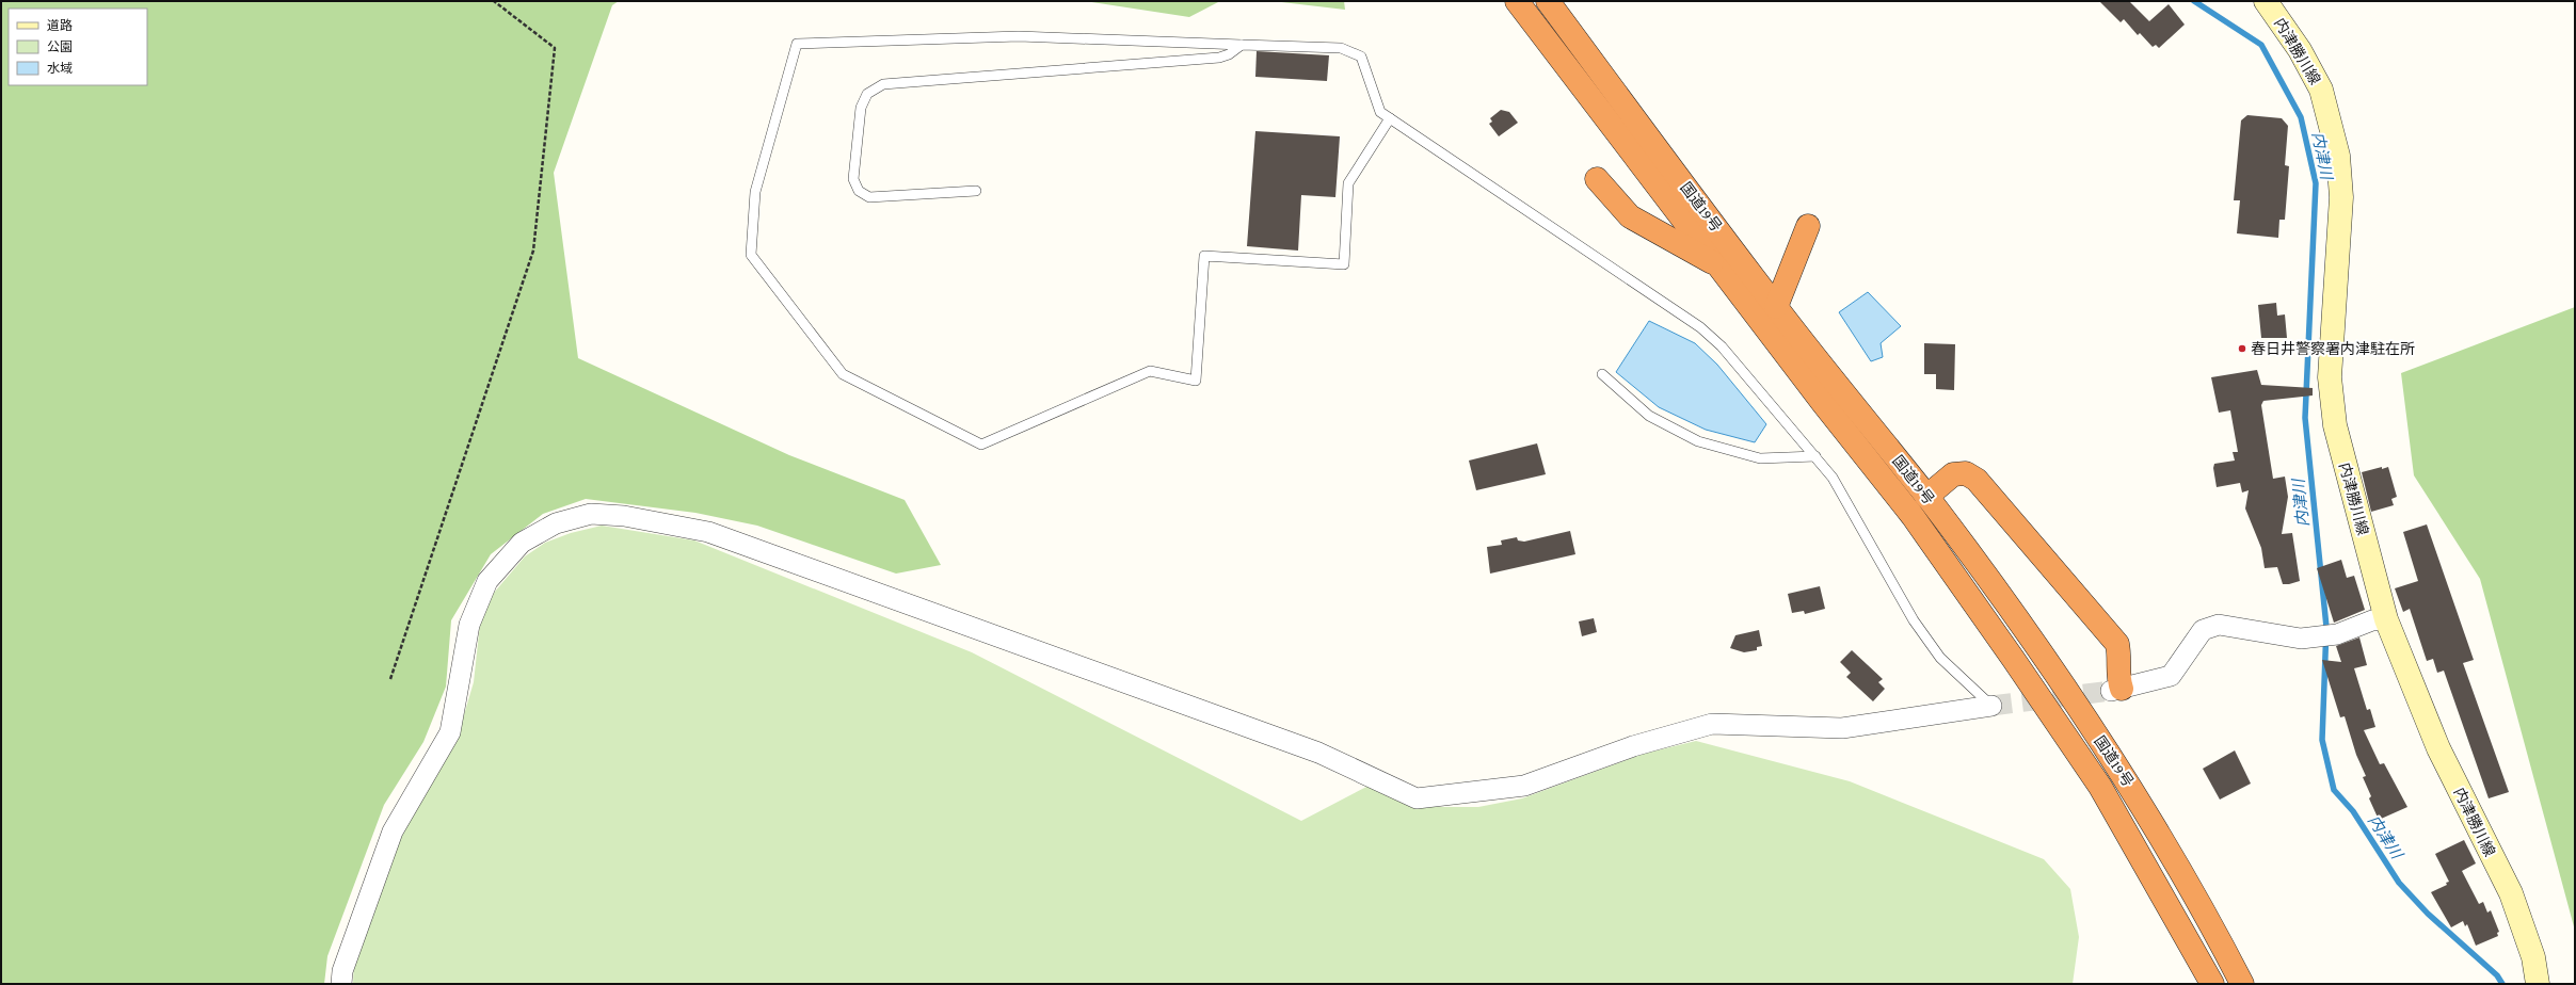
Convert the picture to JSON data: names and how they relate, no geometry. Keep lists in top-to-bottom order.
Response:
{
  "streets": {
    "highway": ["国道19号"],
    "main road": ["内津勝川線"]
  },
  "water": ["内津川"],
  "places": ["春日井警察署内津駐在所"],
  "legend": ["道路", "公園", "水域"]
}
